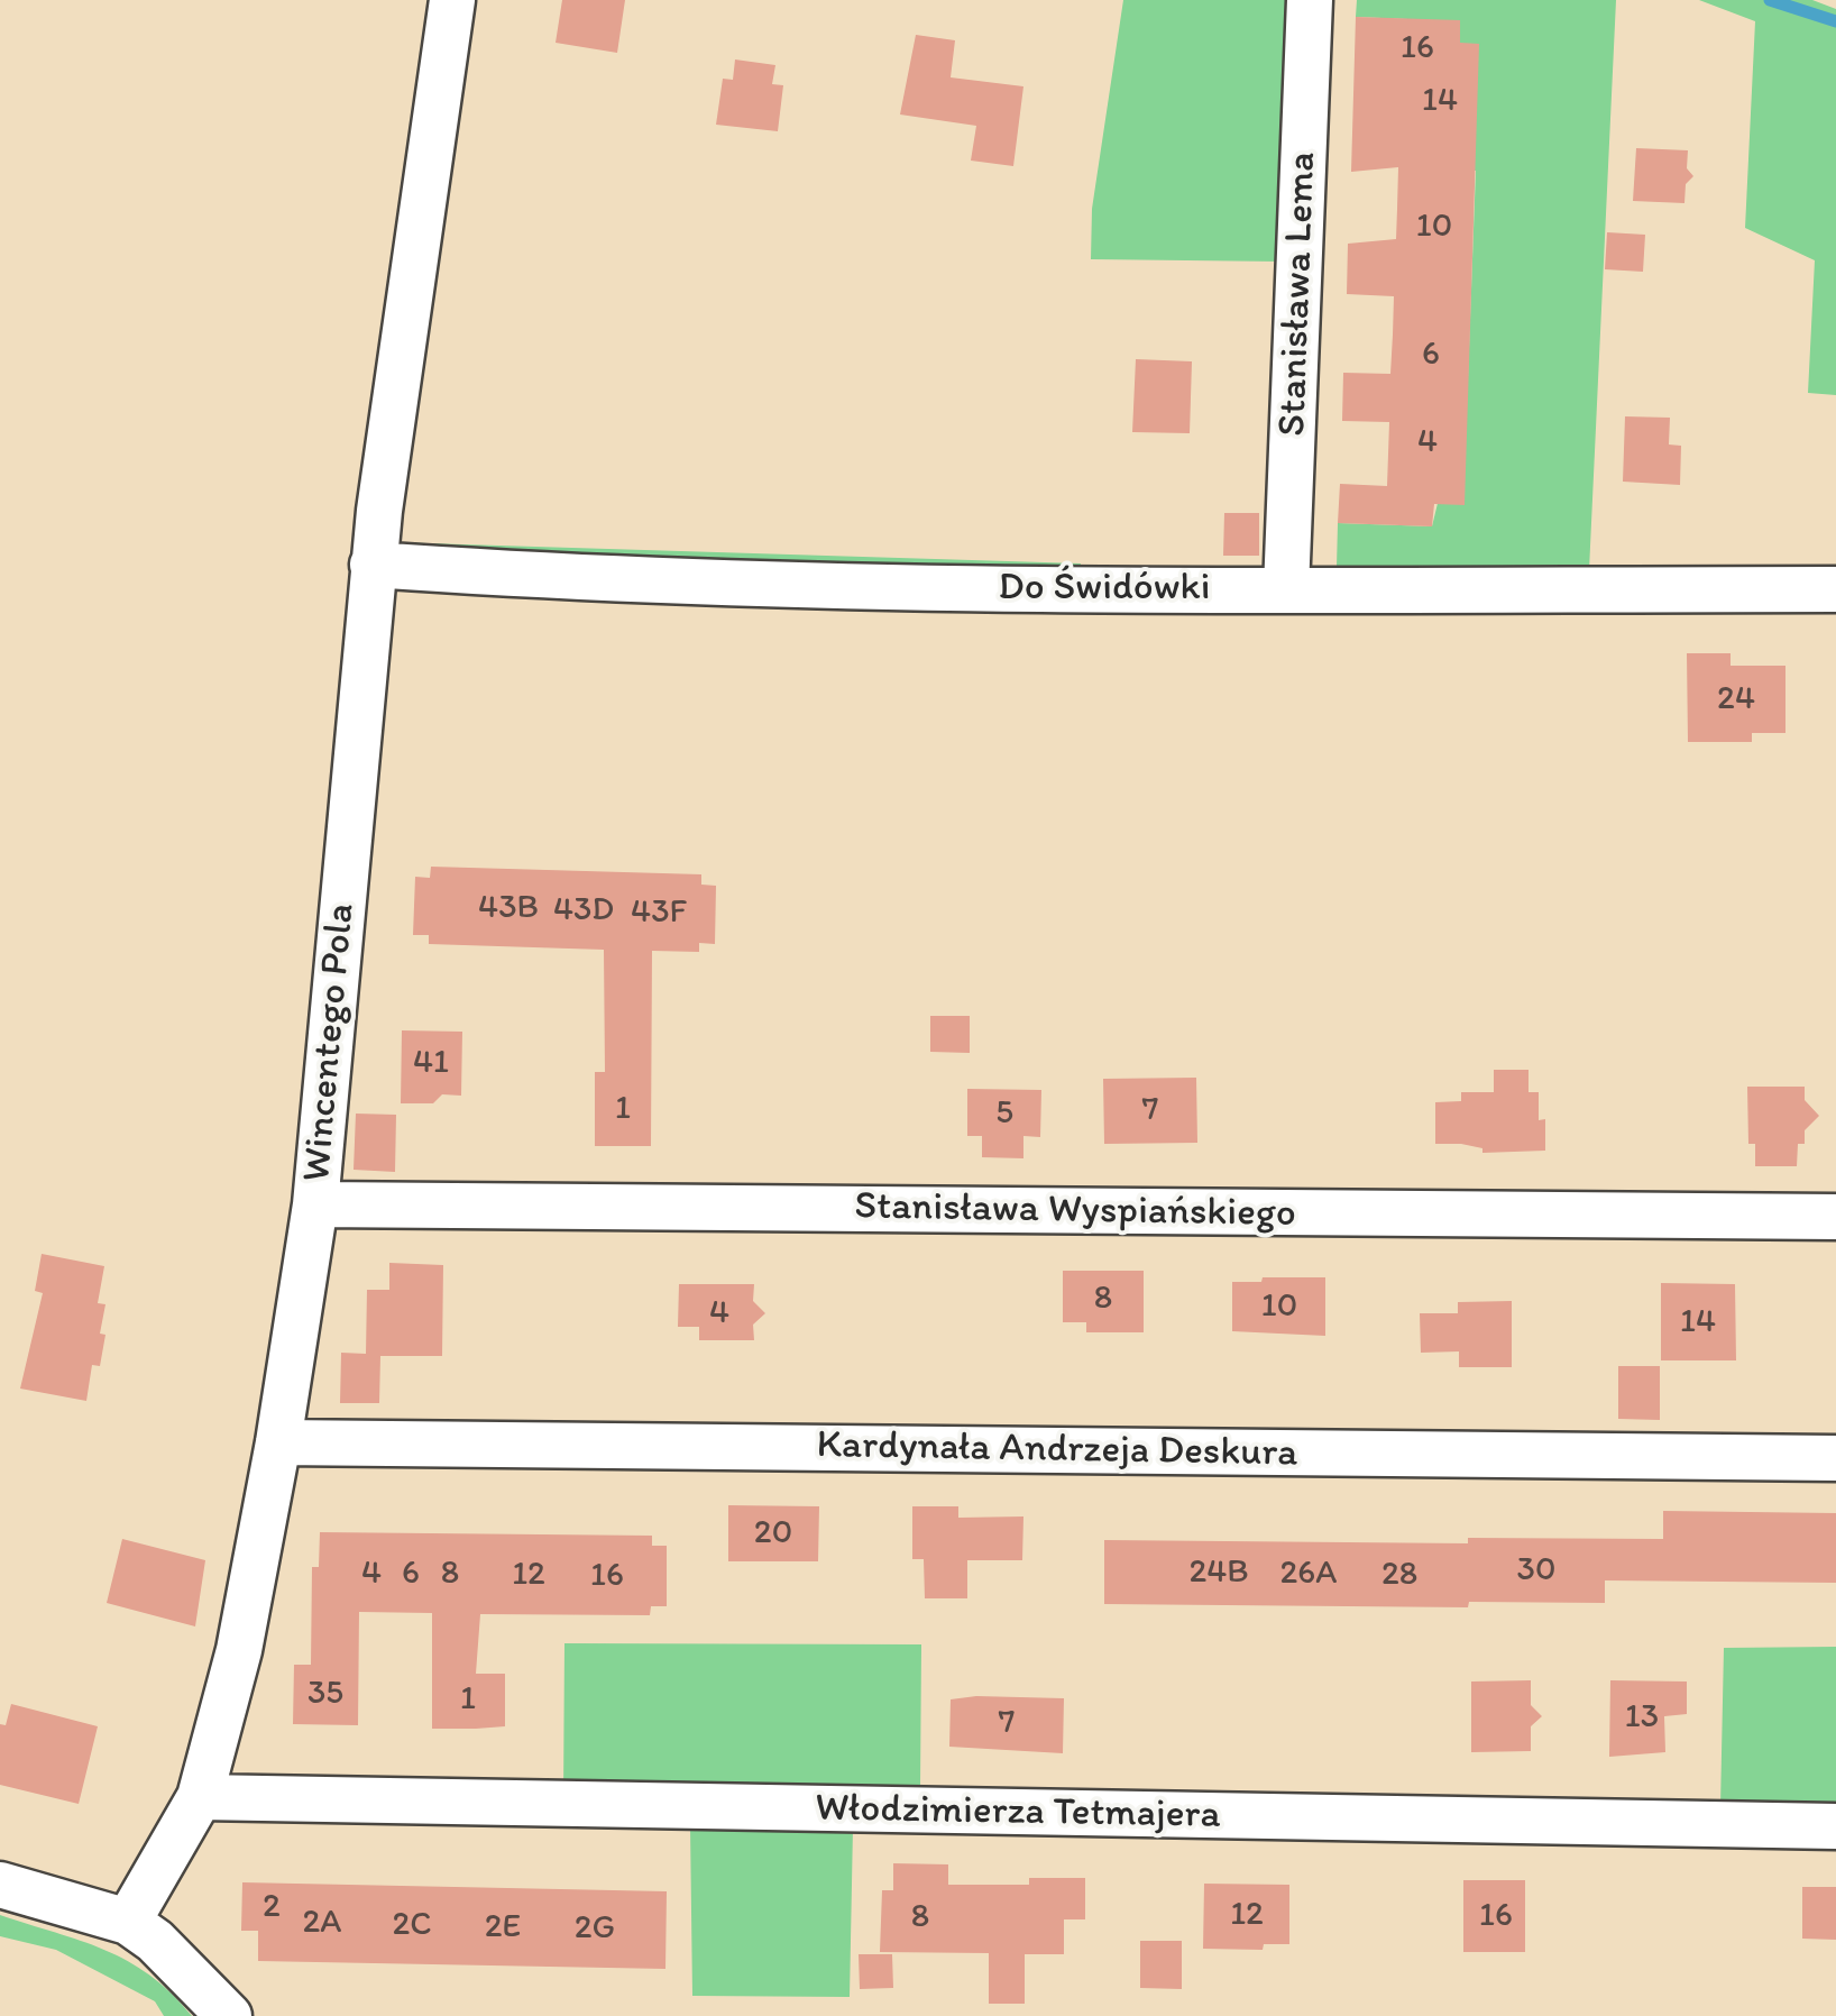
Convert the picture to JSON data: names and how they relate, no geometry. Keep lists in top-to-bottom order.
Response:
{
  "streets": {
    "street": [
      "Stanisława Lema",
      "Do Świdówki",
      "Wincentego Pola",
      "Stanisława Wyspiańskiego",
      "Kardynała Andrzeja Deskura",
      "Włodzimierza Tetmajera"
    ]
  },
  "crossings": [
    ["Stanisława Lema", "Do Świdówki"],
    ["Do Świdówki", "Wincentego Pola"],
    ["Wincentego Pola", "Stanisława Wyspiańskiego"],
    ["Wincentego Pola", "Kardynała Andrzeja Deskura"],
    ["Wincentego Pola", "Włodzimierza Tetmajera"]
  ],
  "house_numbers": [
    "16",
    "14",
    "10",
    "6",
    "4",
    "24",
    "43B",
    "43D",
    "43F",
    "41",
    "1",
    "7",
    "5",
    "8",
    "10",
    "4",
    "14",
    "20",
    "30",
    "24B",
    "4",
    "6",
    "8",
    "26A",
    "12",
    "28",
    "16",
    "35",
    "1",
    "13",
    "7",
    "2",
    "12",
    "16",
    "8",
    "2A",
    "2C",
    "2E",
    "2G"
  ]
}
